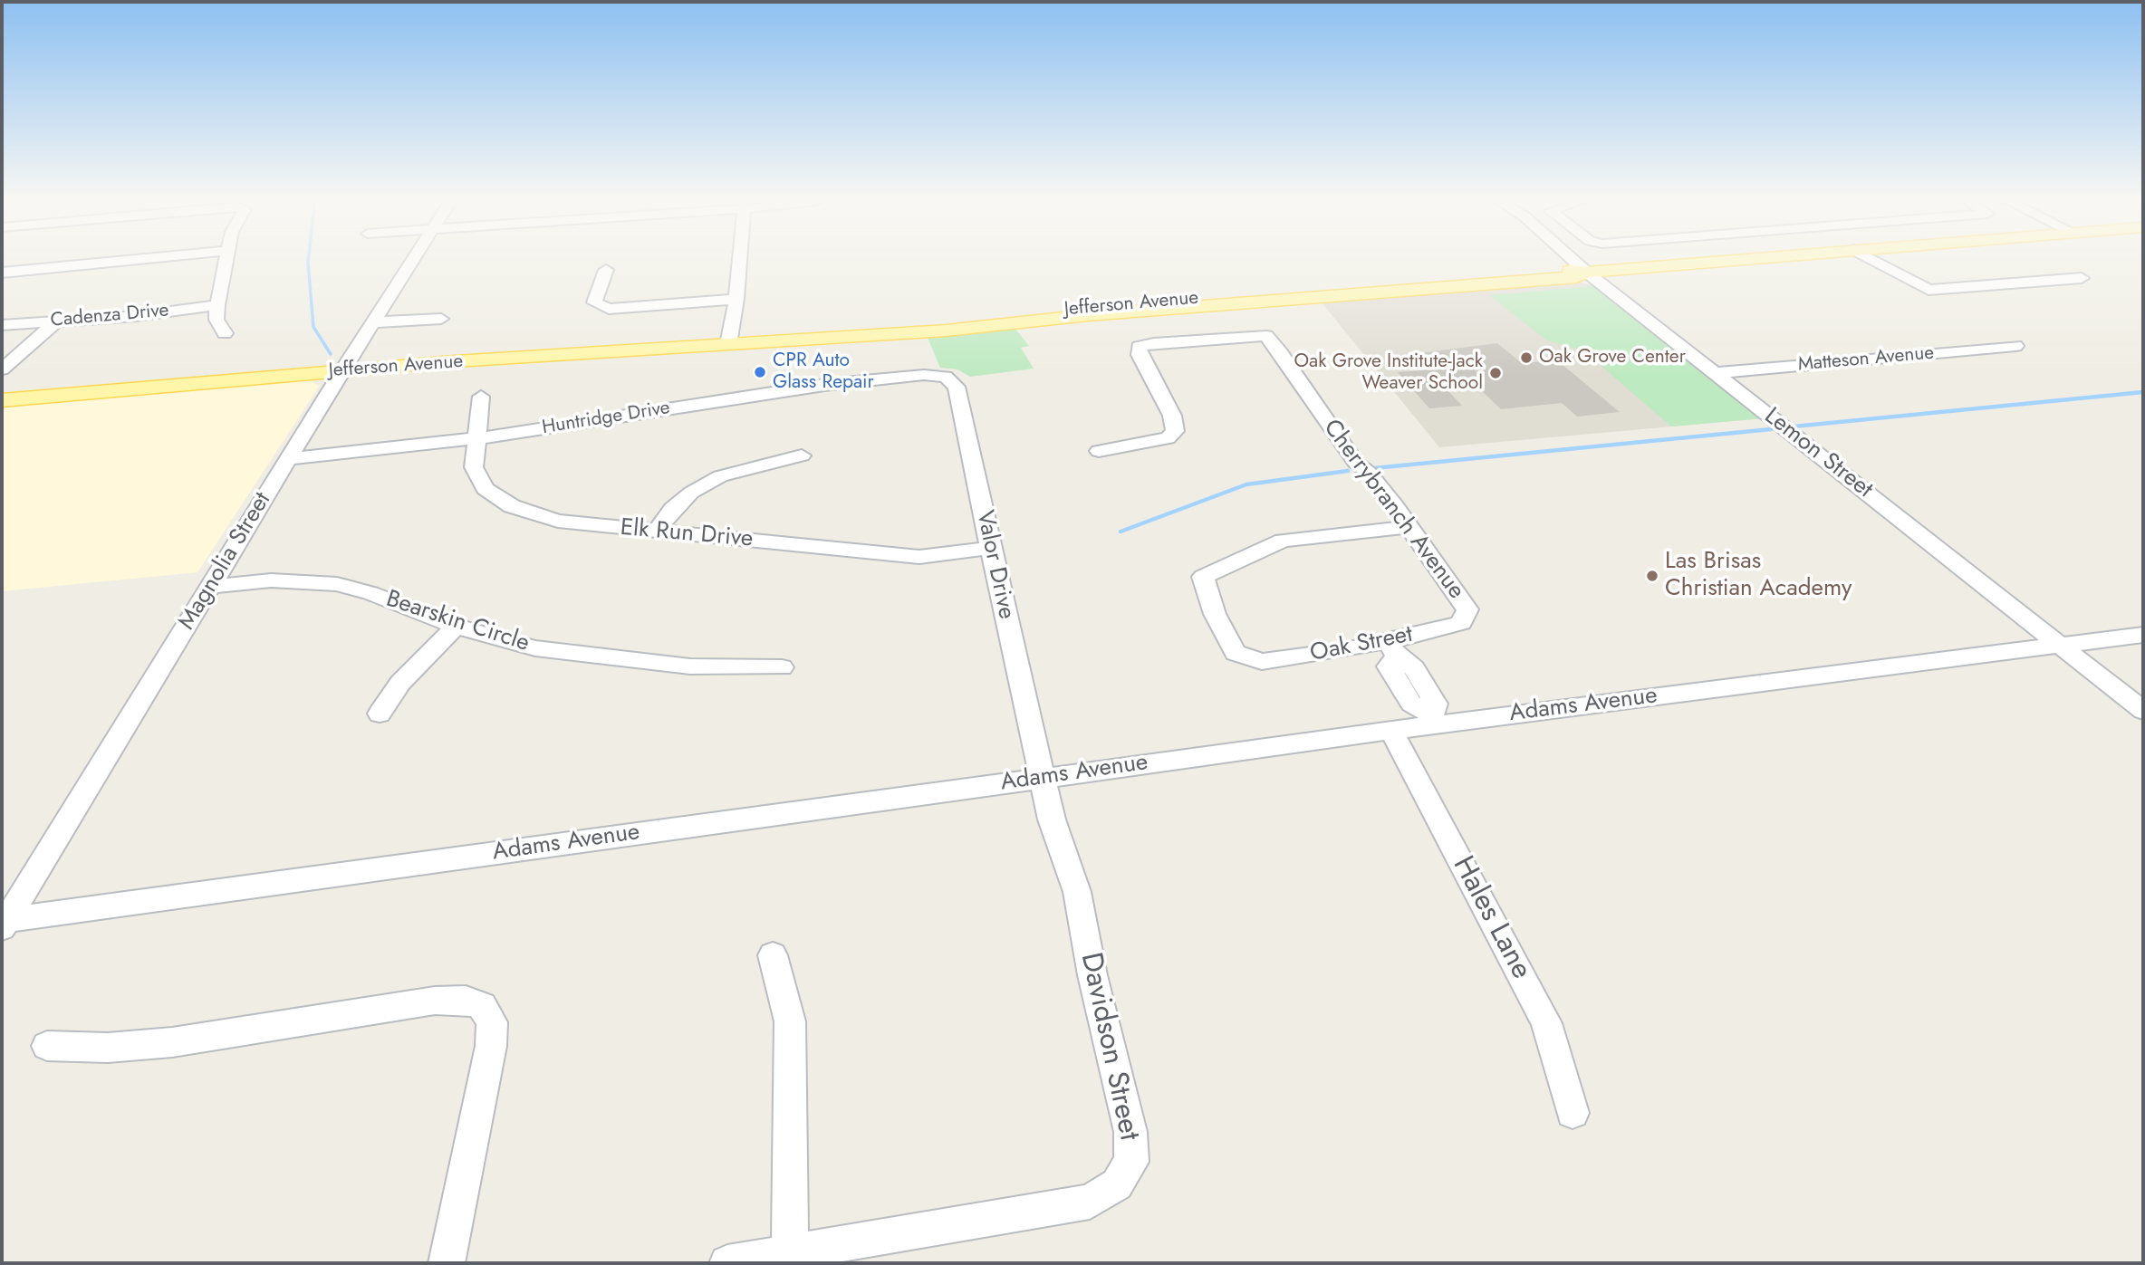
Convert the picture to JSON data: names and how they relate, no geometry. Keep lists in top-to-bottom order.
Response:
{
  "streets": {
    "main road": ["Jefferson Avenue"],
    "street": [
      "Cadenza Drive",
      "Matteson Avenue",
      "Huntridge Drive",
      "Lemon Street",
      "Cherrybranch Avenue",
      "Elk Run Drive",
      "Magnolia Street",
      "Valor Drive",
      "Bearskin Circle",
      "Oak Street",
      "Adams Avenue",
      "Hales Lane",
      "Davidson Street"
    ]
  },
  "crossings": [
    ["Jefferson Avenue", "Lemon Street"],
    ["Jefferson Avenue", "Magnolia Street"],
    ["Matteson Avenue", "Lemon Street"],
    ["Huntridge Drive", "Elk Run Drive"],
    ["Huntridge Drive", "Magnolia Street"],
    ["Huntridge Drive", "Valor Drive"],
    ["Lemon Street", "Adams Avenue"],
    ["Cherrybranch Avenue", "Oak Street"],
    ["Elk Run Drive", "Valor Drive"],
    ["Magnolia Street", "Bearskin Circle"],
    ["Magnolia Street", "Adams Avenue"],
    ["Valor Drive", "Adams Avenue"],
    ["Valor Drive", "Davidson Street"],
    ["Adams Avenue", "Hales Lane"],
    ["Adams Avenue", "Davidson Street"]
  ],
  "places": [
    "Oak Grove Center",
    "CPR Auto Glass Repair",
    "Oak Grove Institute-Jack Weaver School",
    "Las Brisas Christian Academy"
  ]
}
